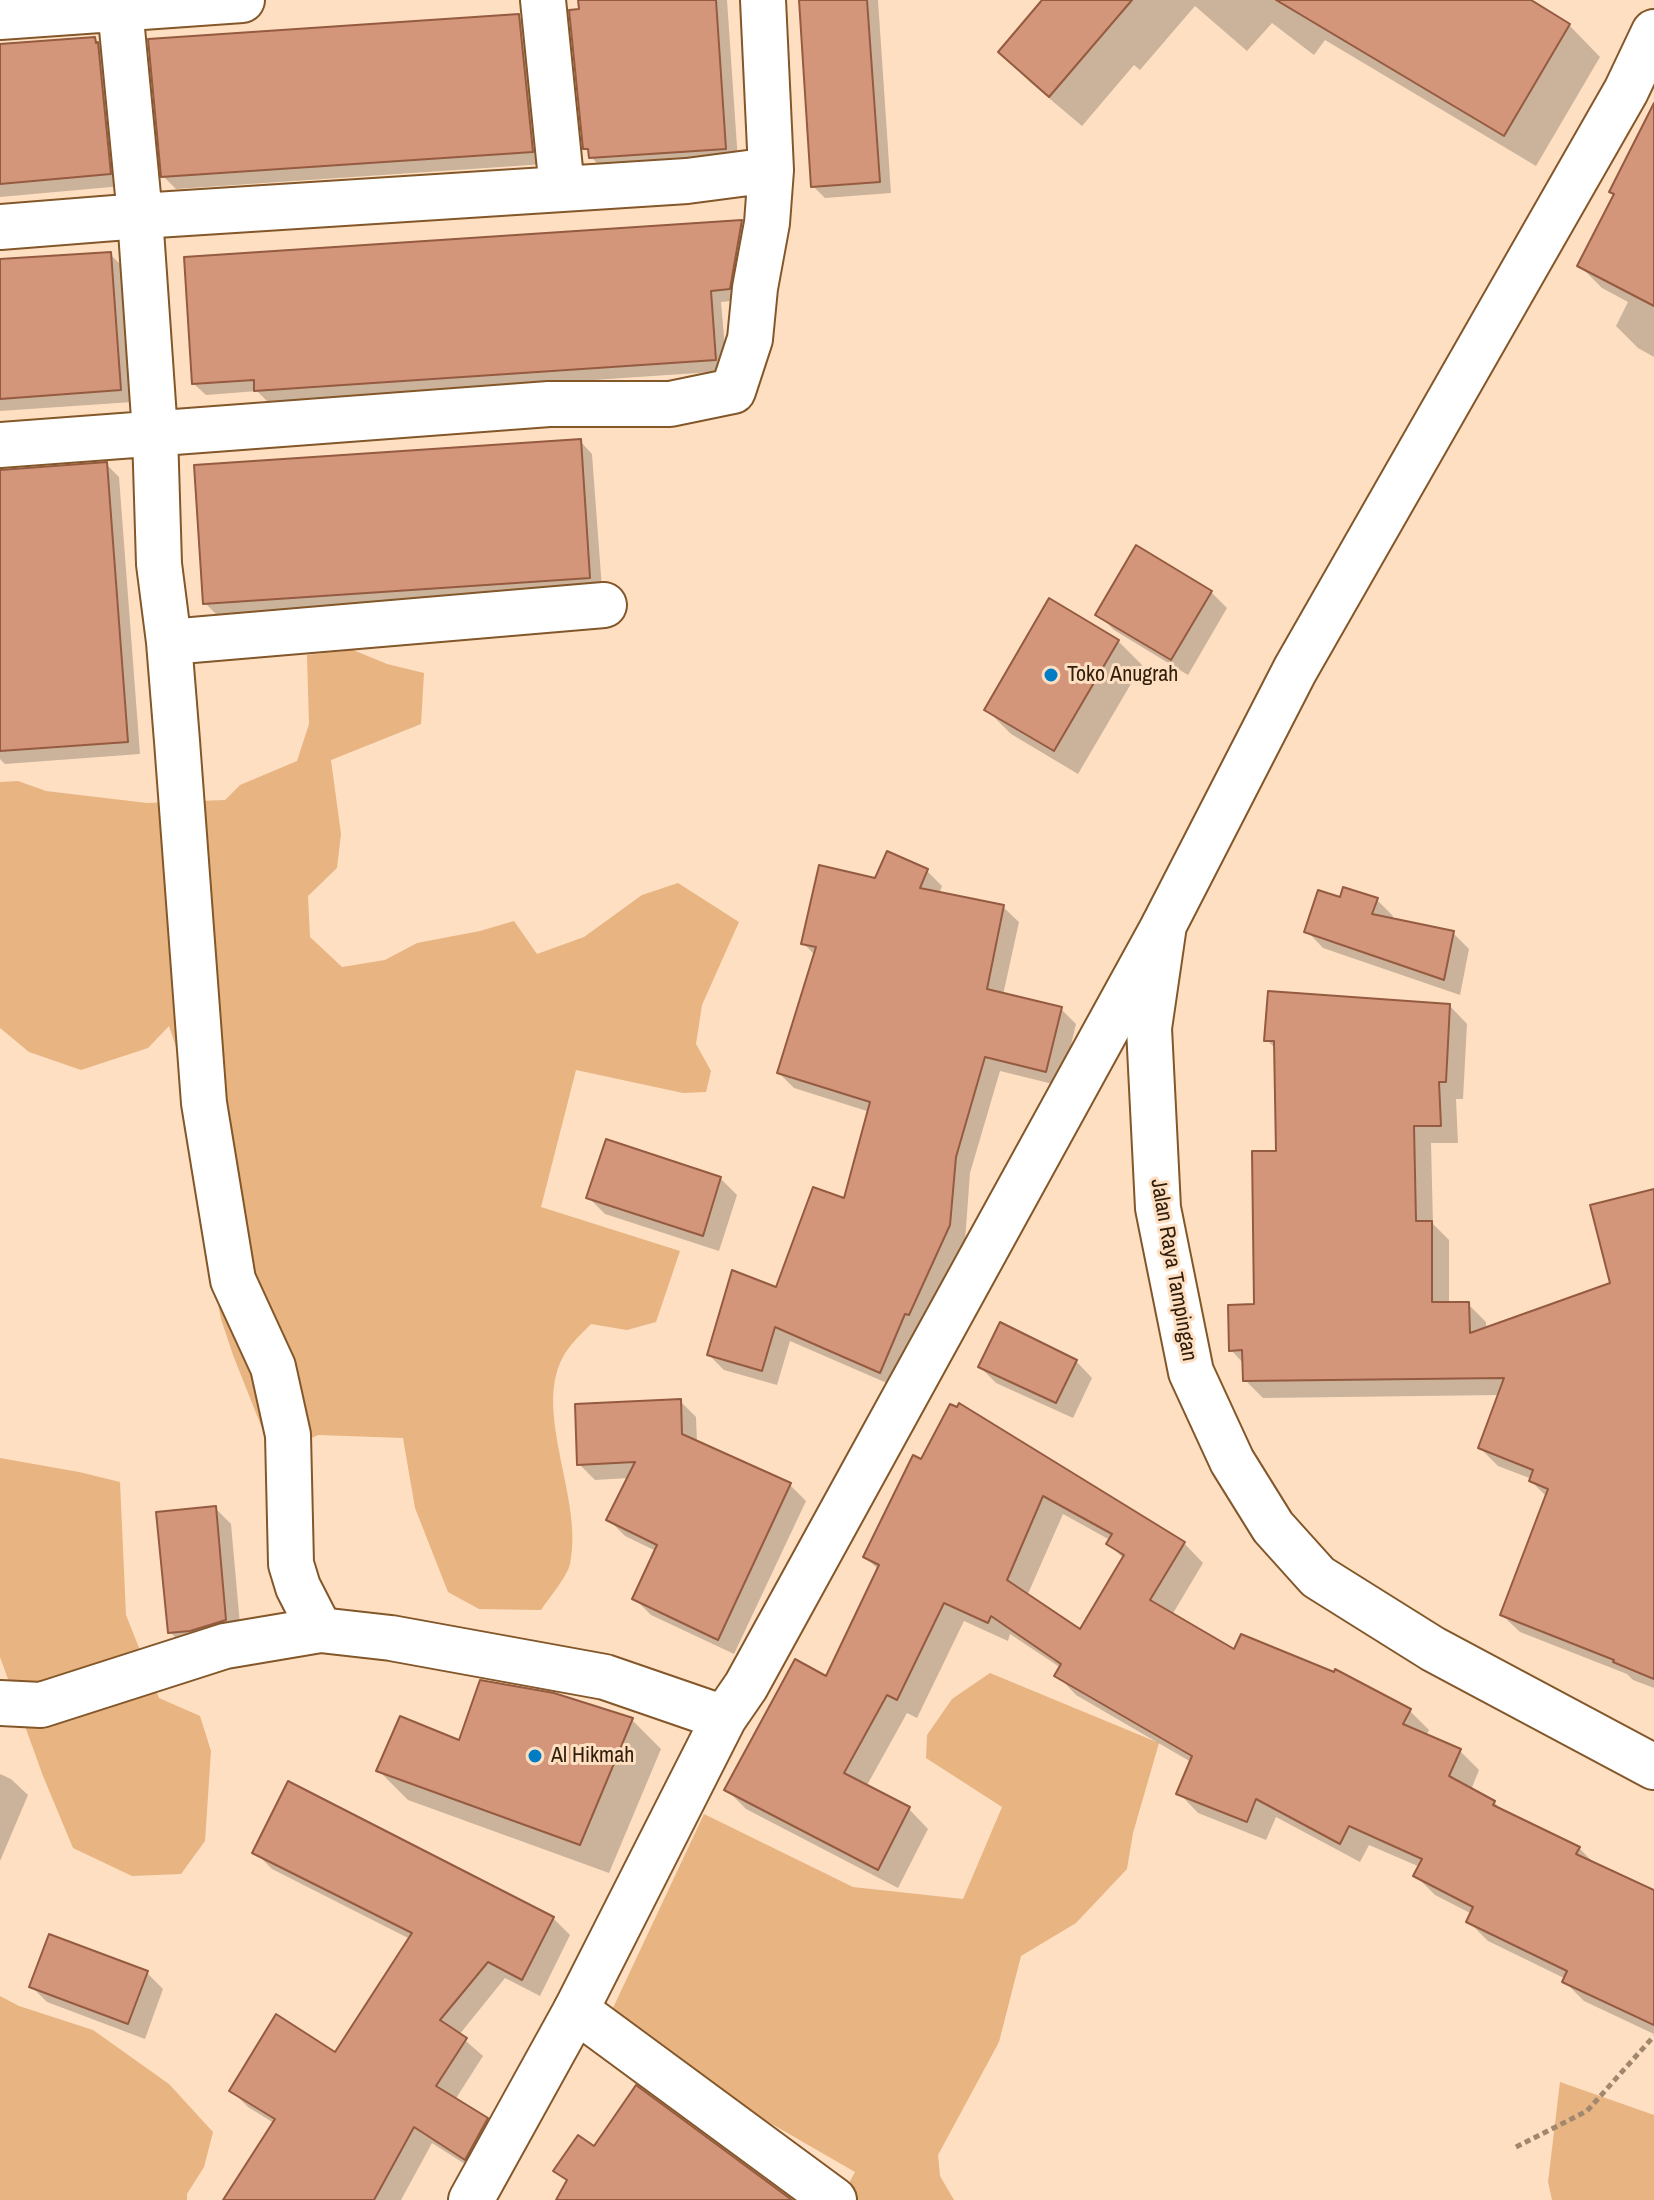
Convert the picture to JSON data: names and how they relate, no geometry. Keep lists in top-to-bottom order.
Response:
{
  "streets": {
    "street": ["Jalan Raya Tampingan"]
  },
  "places": ["Toko Anugrah", "Al Hikmah"]
}
